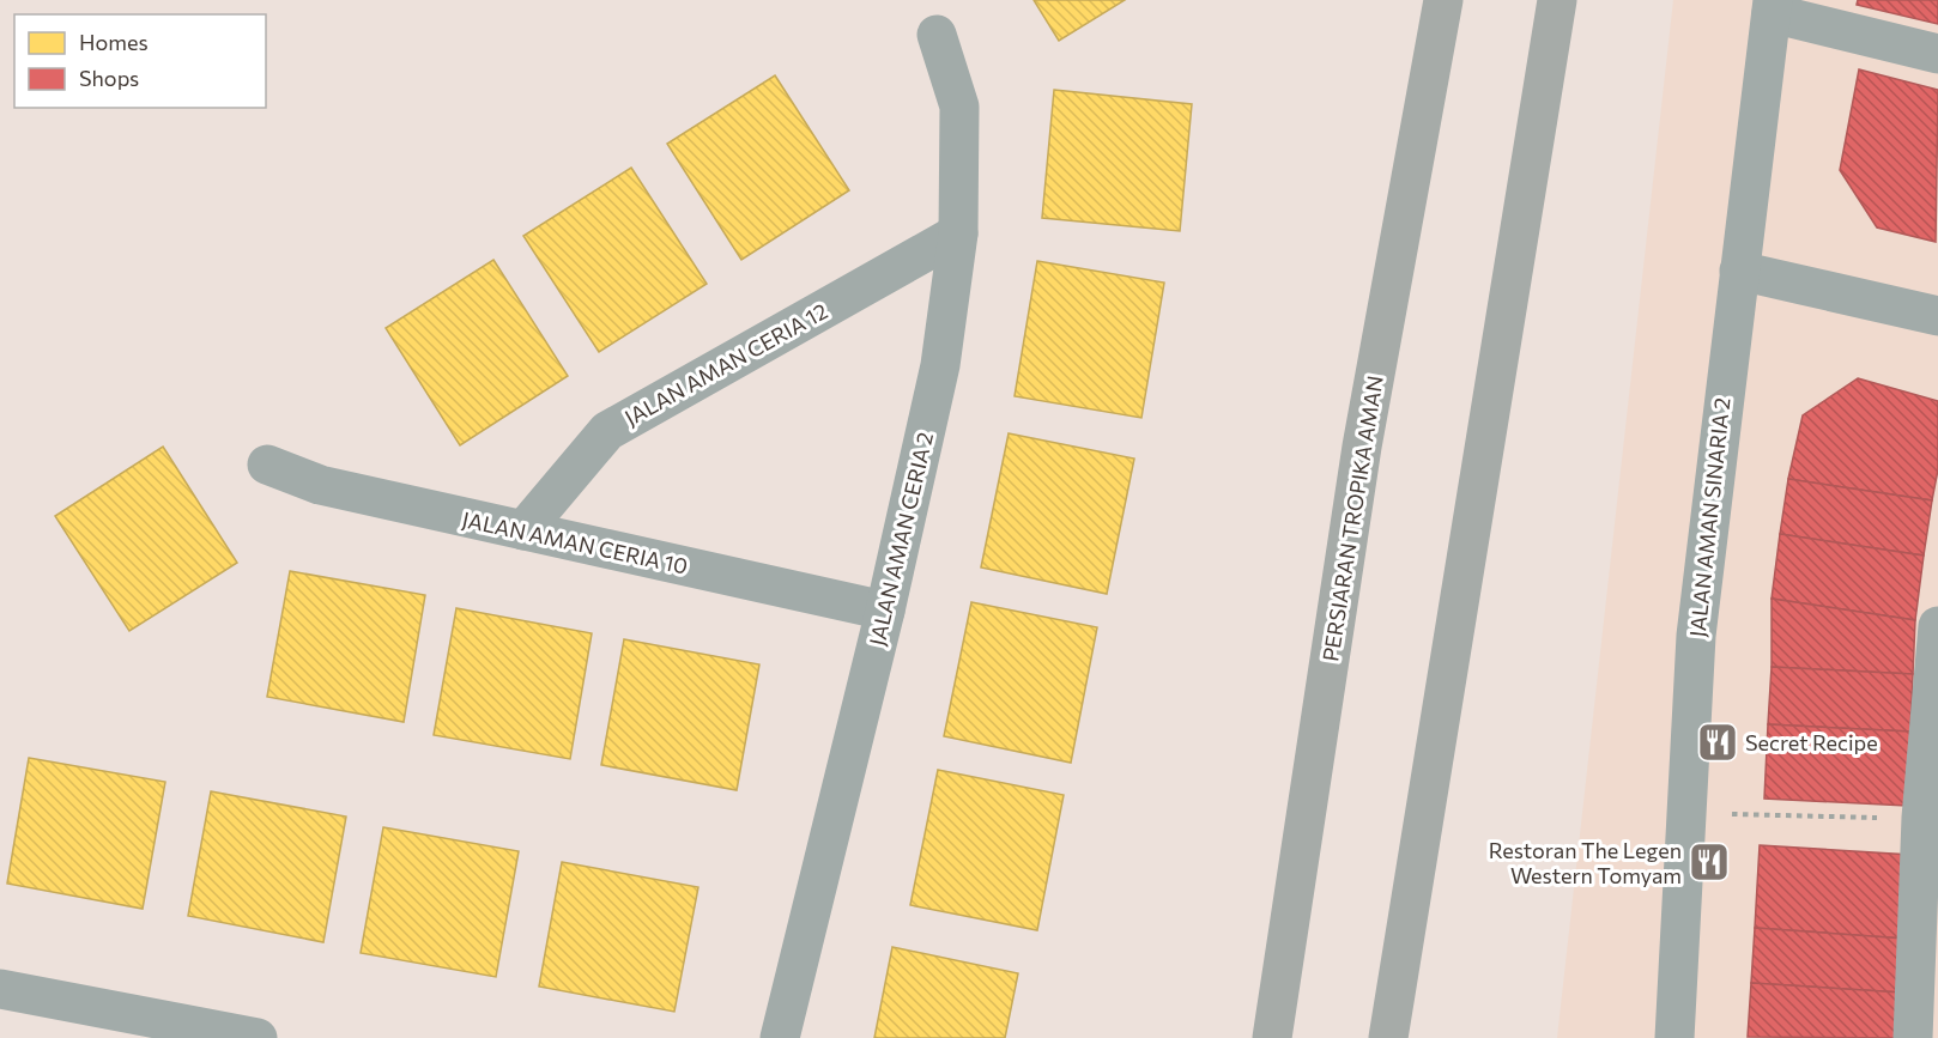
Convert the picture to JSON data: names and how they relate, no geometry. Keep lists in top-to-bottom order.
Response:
{
  "streets": {
    "main road": ["PERSIARAN TROPIKA AMAN"],
    "street": [
      "JALAN AMAN CERIA 12",
      "JALAN AMAN SINARIA 2",
      "JALAN AMAN CERIA 2",
      "JALAN AMAN CERIA 10"
    ]
  },
  "crossings": [
    ["JALAN AMAN CERIA 12", "JALAN AMAN CERIA 2"],
    ["JALAN AMAN CERIA 12", "JALAN AMAN CERIA 10"],
    ["JALAN AMAN CERIA 2", "JALAN AMAN CERIA 10"]
  ],
  "places": {
    "restaurant": ["Secret Recipe", "Restoran The Legen Western Tomyam"]
  },
  "legend": ["Homes", "Shops"]
}
